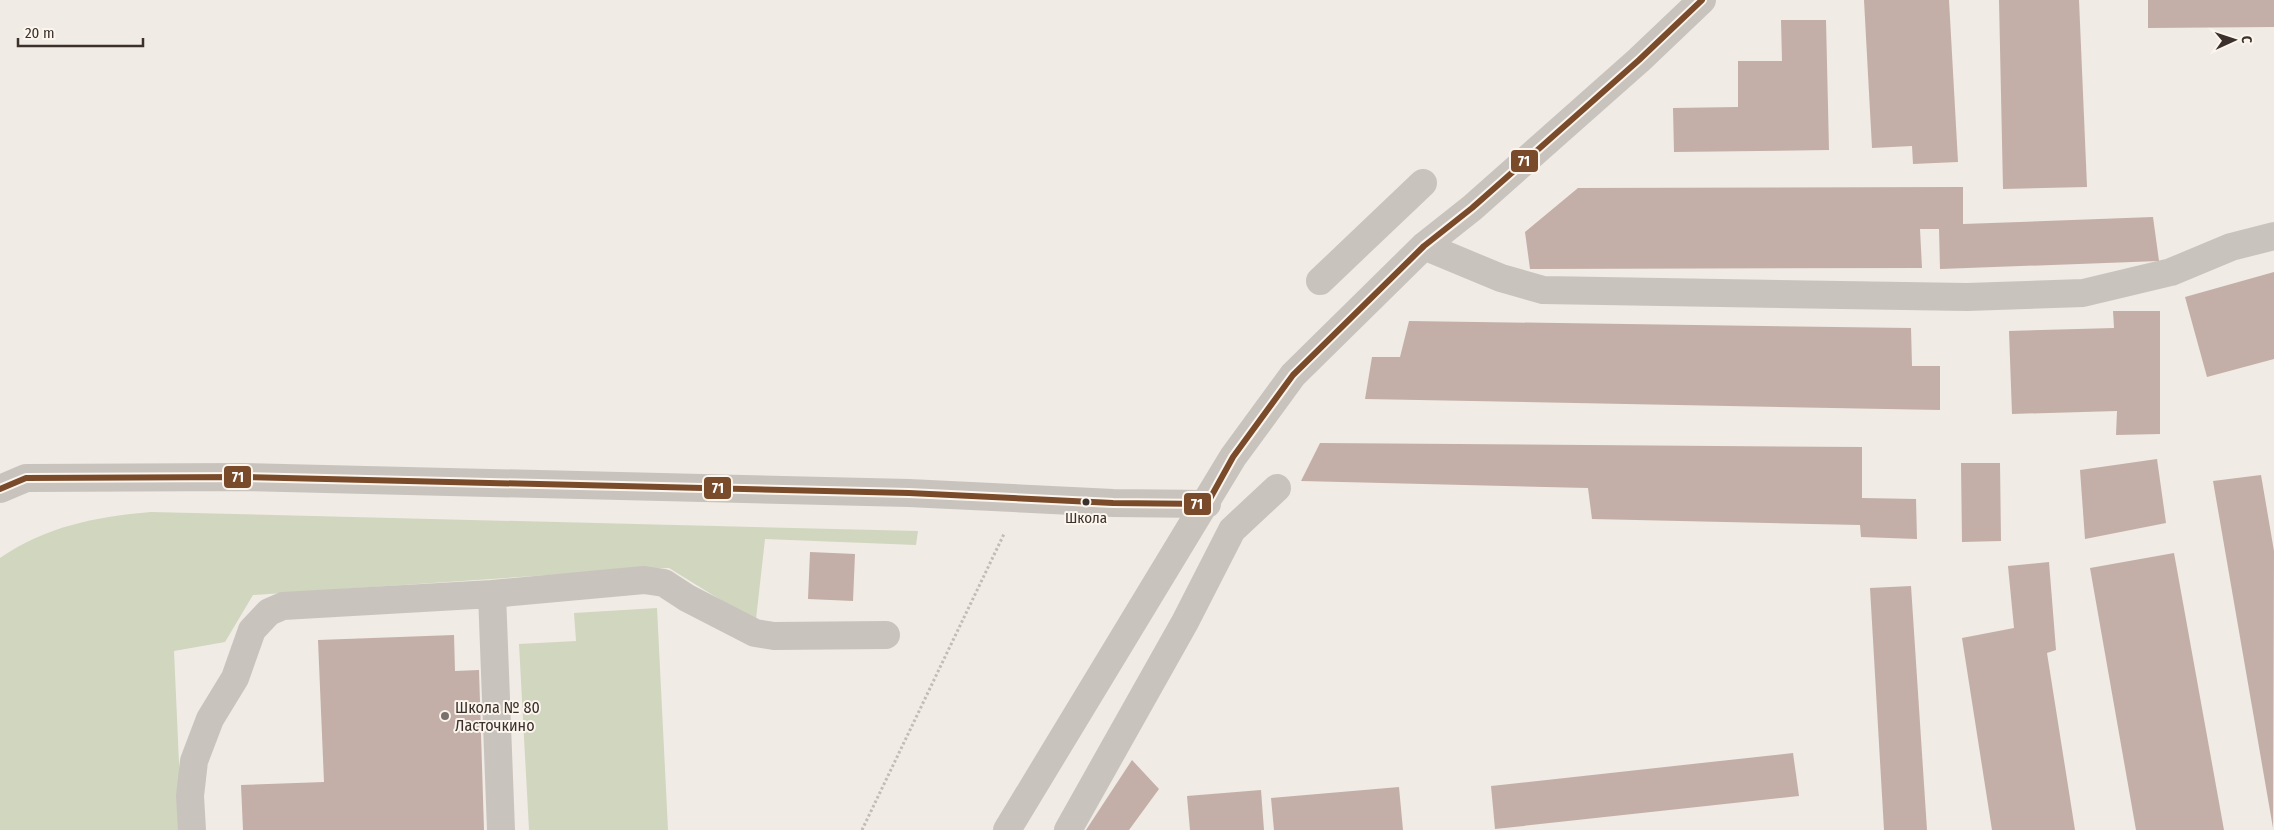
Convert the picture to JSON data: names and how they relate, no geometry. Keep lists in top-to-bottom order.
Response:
{
  "places": ["Школа", "Школа № 80 Ласточкино"],
  "lines": ["transit line 71"],
  "scale_bar": "20 m",
  "north": "right"
}
